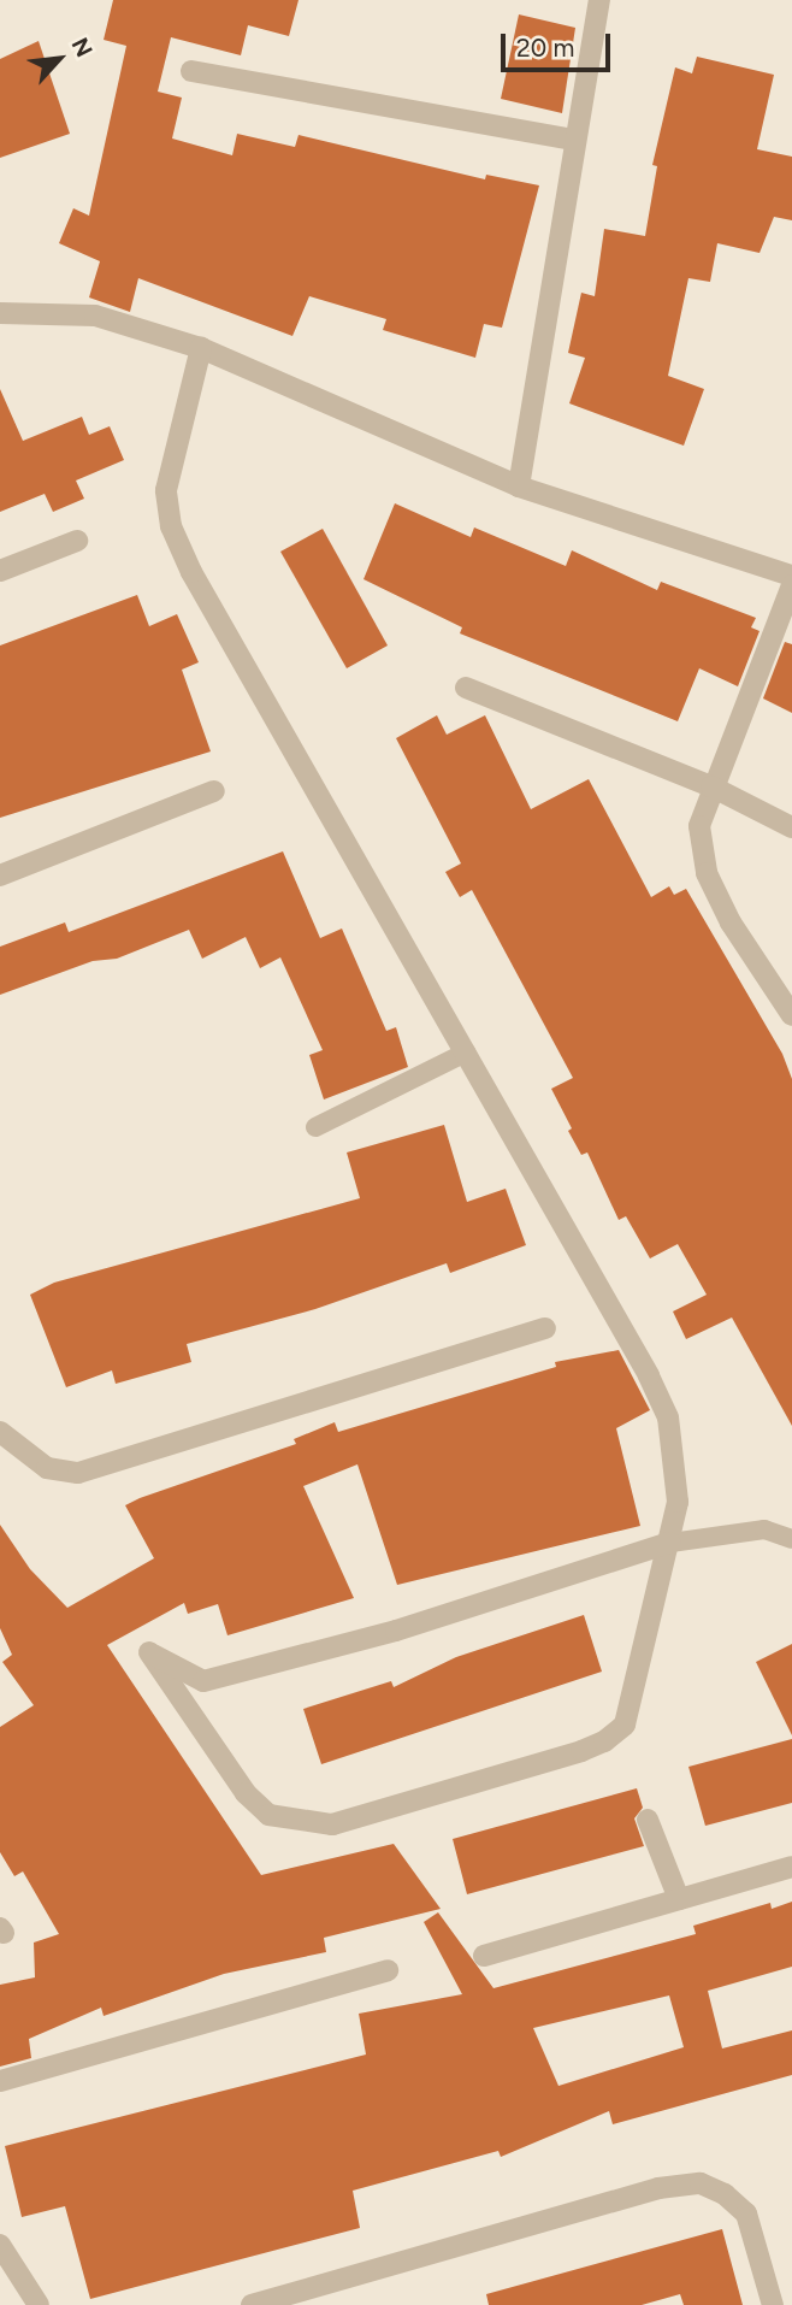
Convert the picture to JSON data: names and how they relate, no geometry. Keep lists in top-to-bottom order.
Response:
{
  "scale_bar": "20 m",
  "north": "top right"
}
